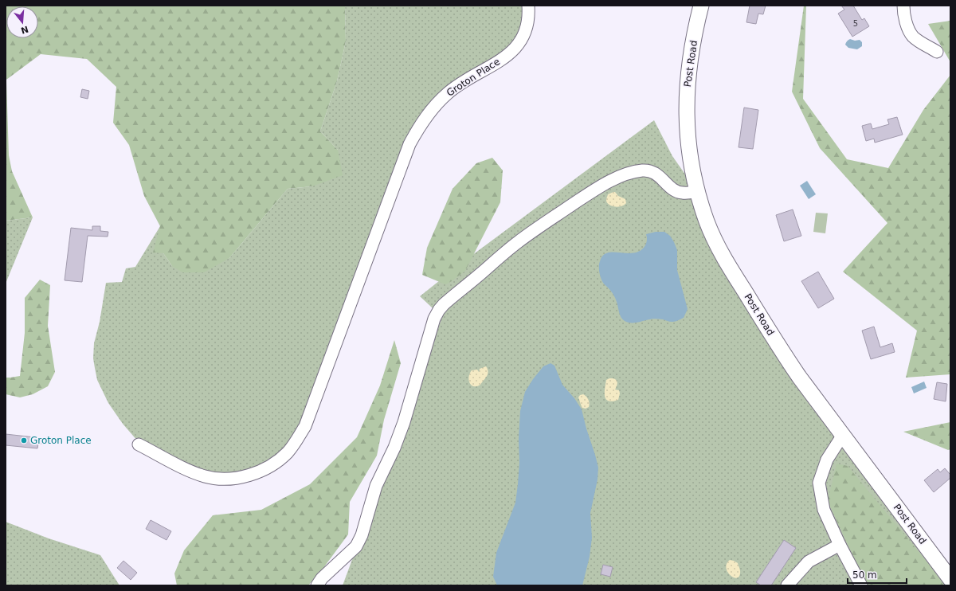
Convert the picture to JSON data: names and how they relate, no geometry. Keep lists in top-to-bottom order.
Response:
{
  "streets": {
    "main road": ["Post Road"],
    "street": ["Groton Place"]
  },
  "places": ["Groton Place"],
  "house_numbers": ["5"],
  "scale_bar": "50 m",
  "north": "bottom"
}
